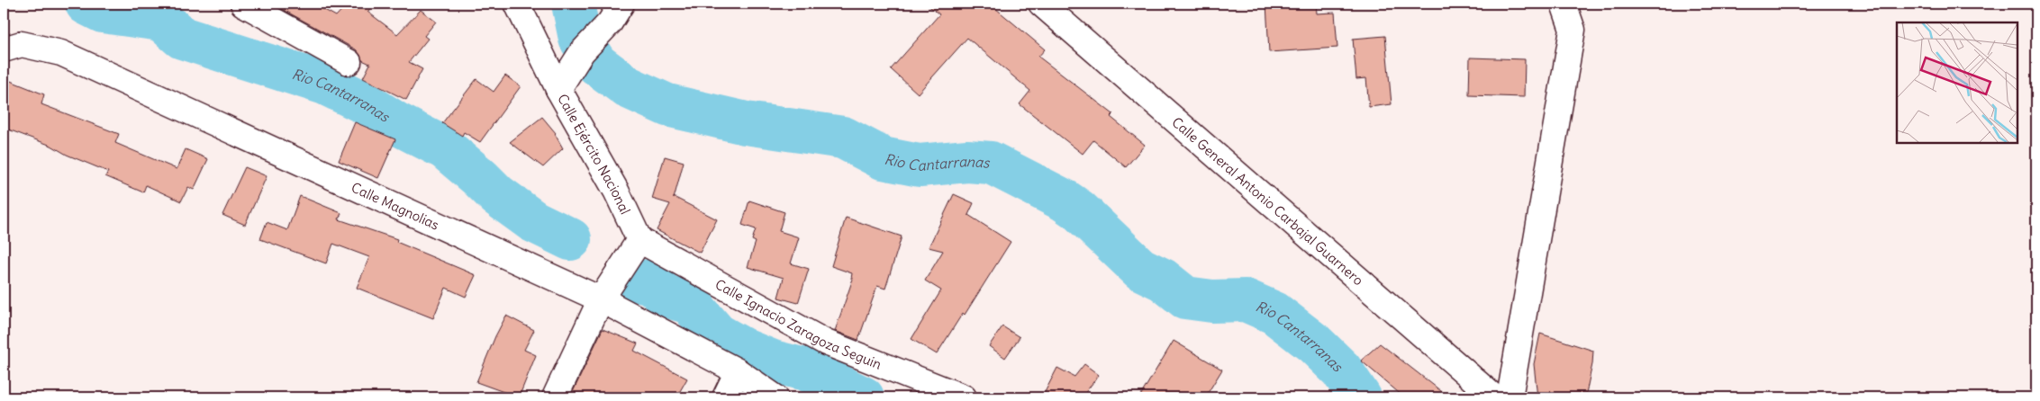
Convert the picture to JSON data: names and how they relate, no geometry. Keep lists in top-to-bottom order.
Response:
{
  "streets": {
    "street": [
      "Calle Ejército Nacional",
      "Calle General Antonio Carbajal Guarnero",
      "Calle Magnolias",
      "Calle Ignacio Zaragoza Seguin"
    ]
  },
  "crossings": [
    ["Calle Ejército Nacional", "Calle Ignacio Zaragoza Seguin"]
  ],
  "water": ["Rio Cantarranas"]
}
